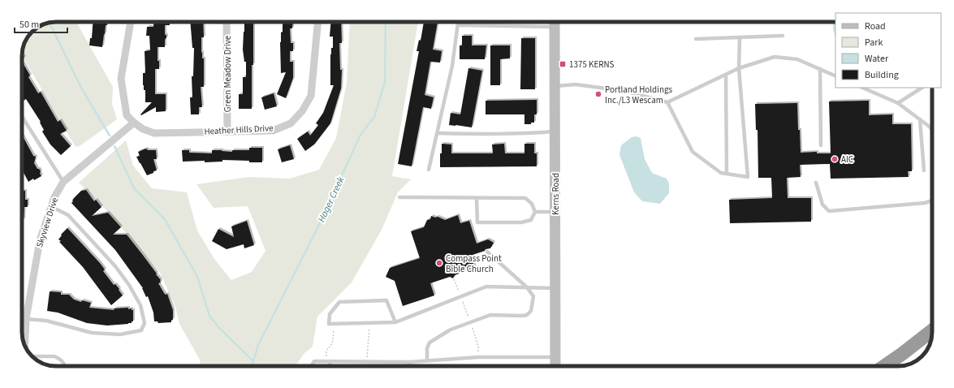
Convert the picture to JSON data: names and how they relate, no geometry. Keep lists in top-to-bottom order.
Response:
{
  "streets": {
    "street": [
      "Green Meadow Drive",
      "Heather Hills Drive",
      "Kerns Road",
      "Skyview Drive"
    ]
  },
  "crossings": [
    ["Green Meadow Drive", "Heather Hills Drive"],
    ["Heather Hills Drive", "Skyview Drive"]
  ],
  "water": ["Hager Creek"],
  "places": {
    "transit": ["1375 KERNS"],
    "other": ["Portland Holdings Inc./L3 Wescam", "AIC", "Compass Point Bible Church"]
  },
  "legend": [
    "Road",
    "Park",
    "Water",
    "Building"
  ],
  "scale_bar": "50 m"
}
